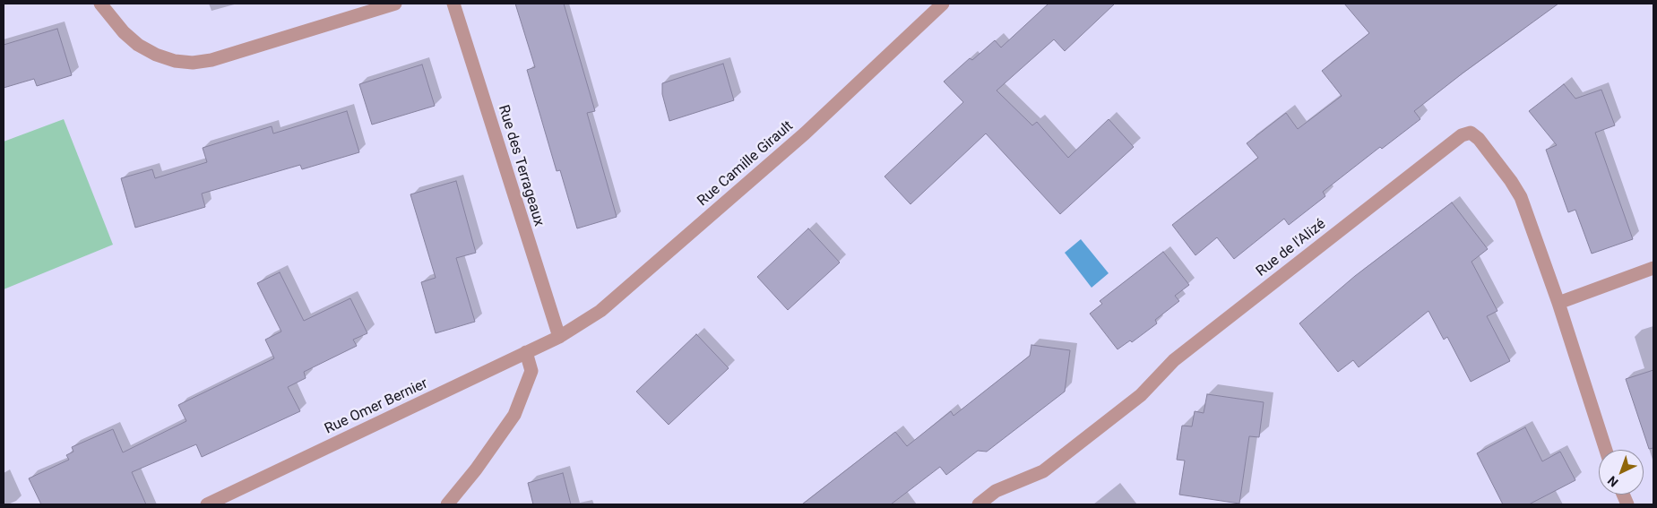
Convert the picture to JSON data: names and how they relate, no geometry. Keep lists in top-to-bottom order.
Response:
{
  "streets": {
    "street": [
      "Rue Camille Girault",
      "Rue des Terrageaux",
      "Rue de l'Alizé",
      "Rue Omer Bernier"
    ]
  },
  "crossings": [
    ["Rue Camille Girault", "Rue des Terrageaux"],
    ["Rue Camille Girault", "Rue Omer Bernier"],
    ["Rue des Terrageaux", "Rue Omer Bernier"]
  ],
  "north": "bottom left"
}
